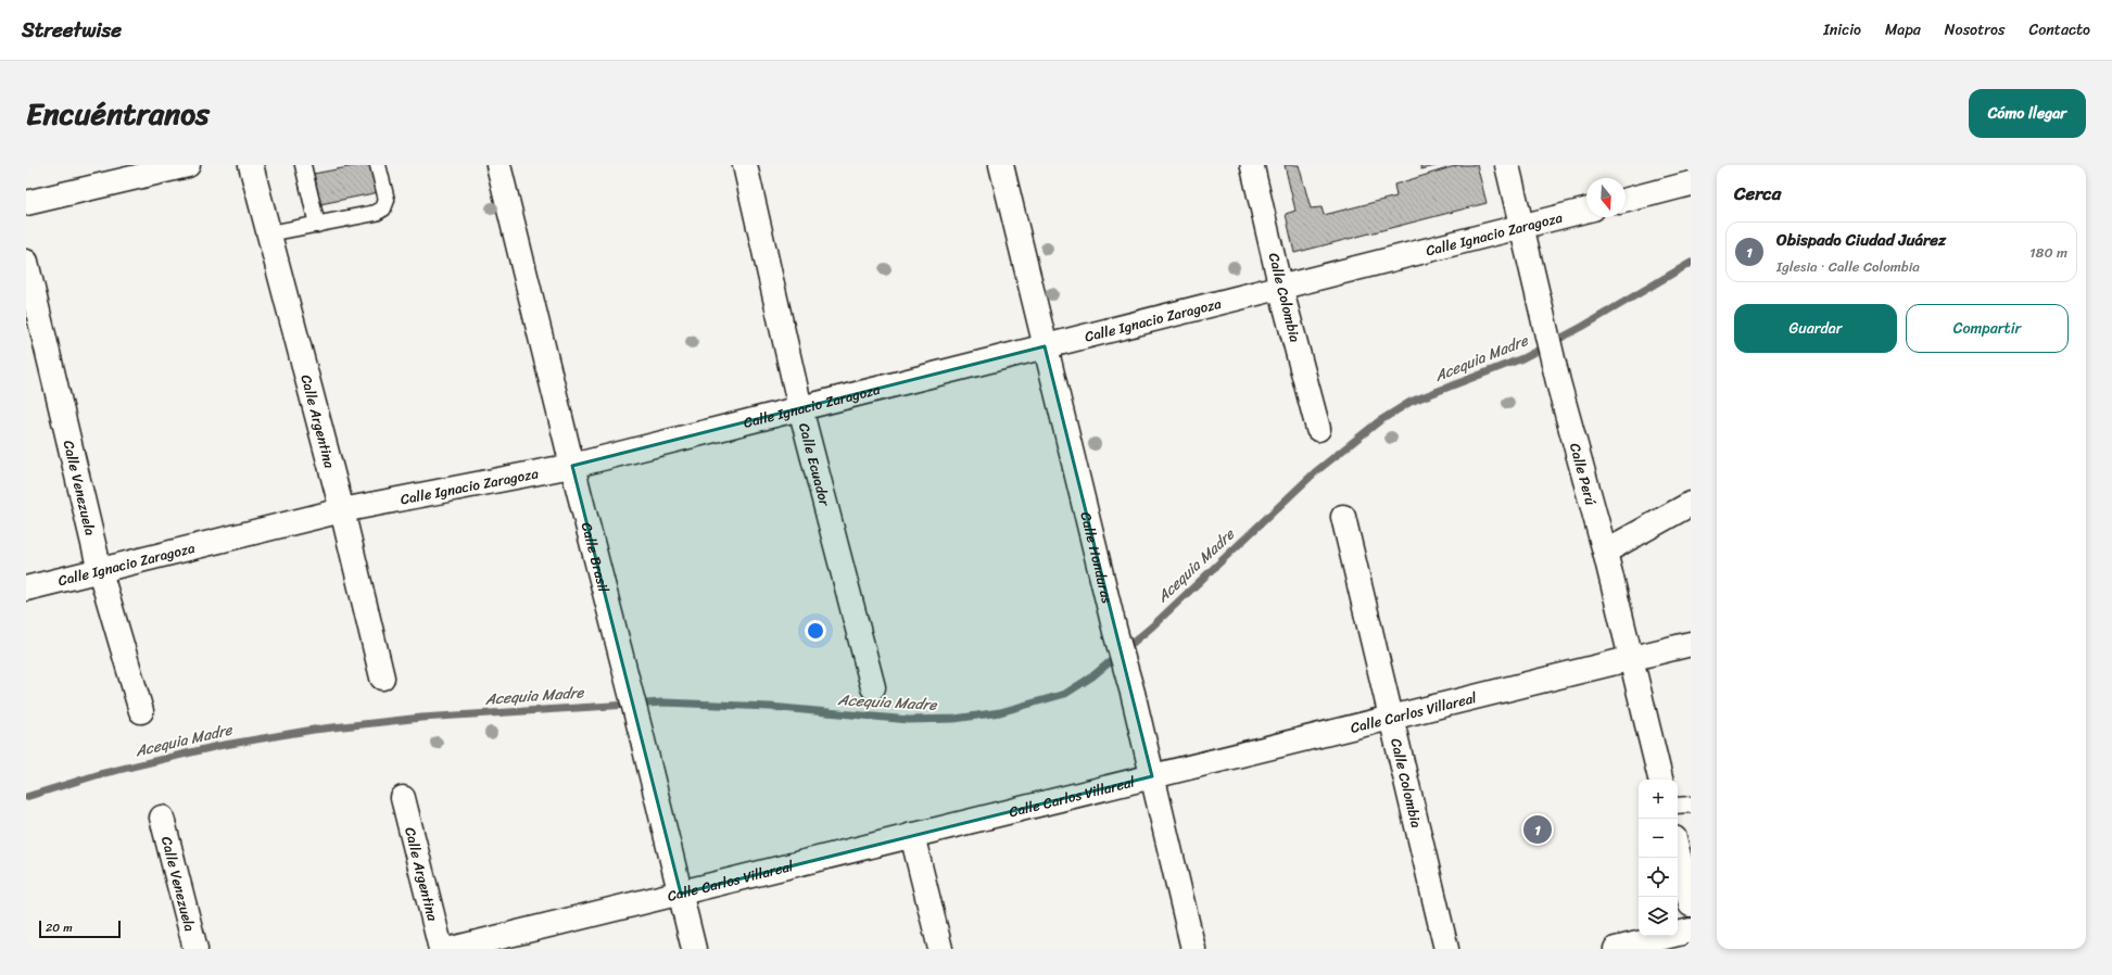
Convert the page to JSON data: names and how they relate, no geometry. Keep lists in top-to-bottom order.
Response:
{
  "streets": {
    "street": [
      "Calle Ignacio Zaragoza",
      "Calle Colombia",
      "Calle Argentina",
      "Calle Ecuador",
      "Calle Perú",
      "Calle Venezuela",
      "Calle Brasil",
      "Calle Honduras",
      "Calle Carlos Villareal"
    ]
  },
  "crossings": [
    ["Calle Ignacio Zaragoza", "Calle Colombia"],
    ["Calle Ignacio Zaragoza", "Calle Argentina"],
    ["Calle Ignacio Zaragoza", "Calle Ecuador"],
    ["Calle Ignacio Zaragoza", "Calle Perú"],
    ["Calle Ignacio Zaragoza", "Calle Venezuela"],
    ["Calle Ignacio Zaragoza", "Calle Brasil"],
    ["Calle Ignacio Zaragoza", "Calle Honduras"],
    ["Calle Colombia", "Calle Carlos Villareal"],
    ["Calle Perú", "Calle Carlos Villareal"],
    ["Calle Brasil", "Calle Carlos Villareal"],
    ["Calle Honduras", "Calle Carlos Villareal"]
  ],
  "water": ["Acequia Madre"],
  "scale_bar": "20 m",
  "north": "bottom",
  "page": {
    "header": "Streetwise",
    "nav": [
      "Inicio",
      "Mapa",
      "Nosotros",
      "Contacto"
    ],
    "title": "Encuéntranos",
    "buttons": [
      "Cómo llegar",
      ["Guardar", "Compartir"]
    ],
    "heading": "Cerca",
    "list": [
      {
        "mark": "1",
        "name": "Obispado Ciudad Juárez",
        "note": "Iglesia · Calle Colombia",
        "value": "180 m"
      }
    ],
    "map_buttons": ["+", "−"],
    "pins": "1",
    "scale": "20 m"
  }
}
